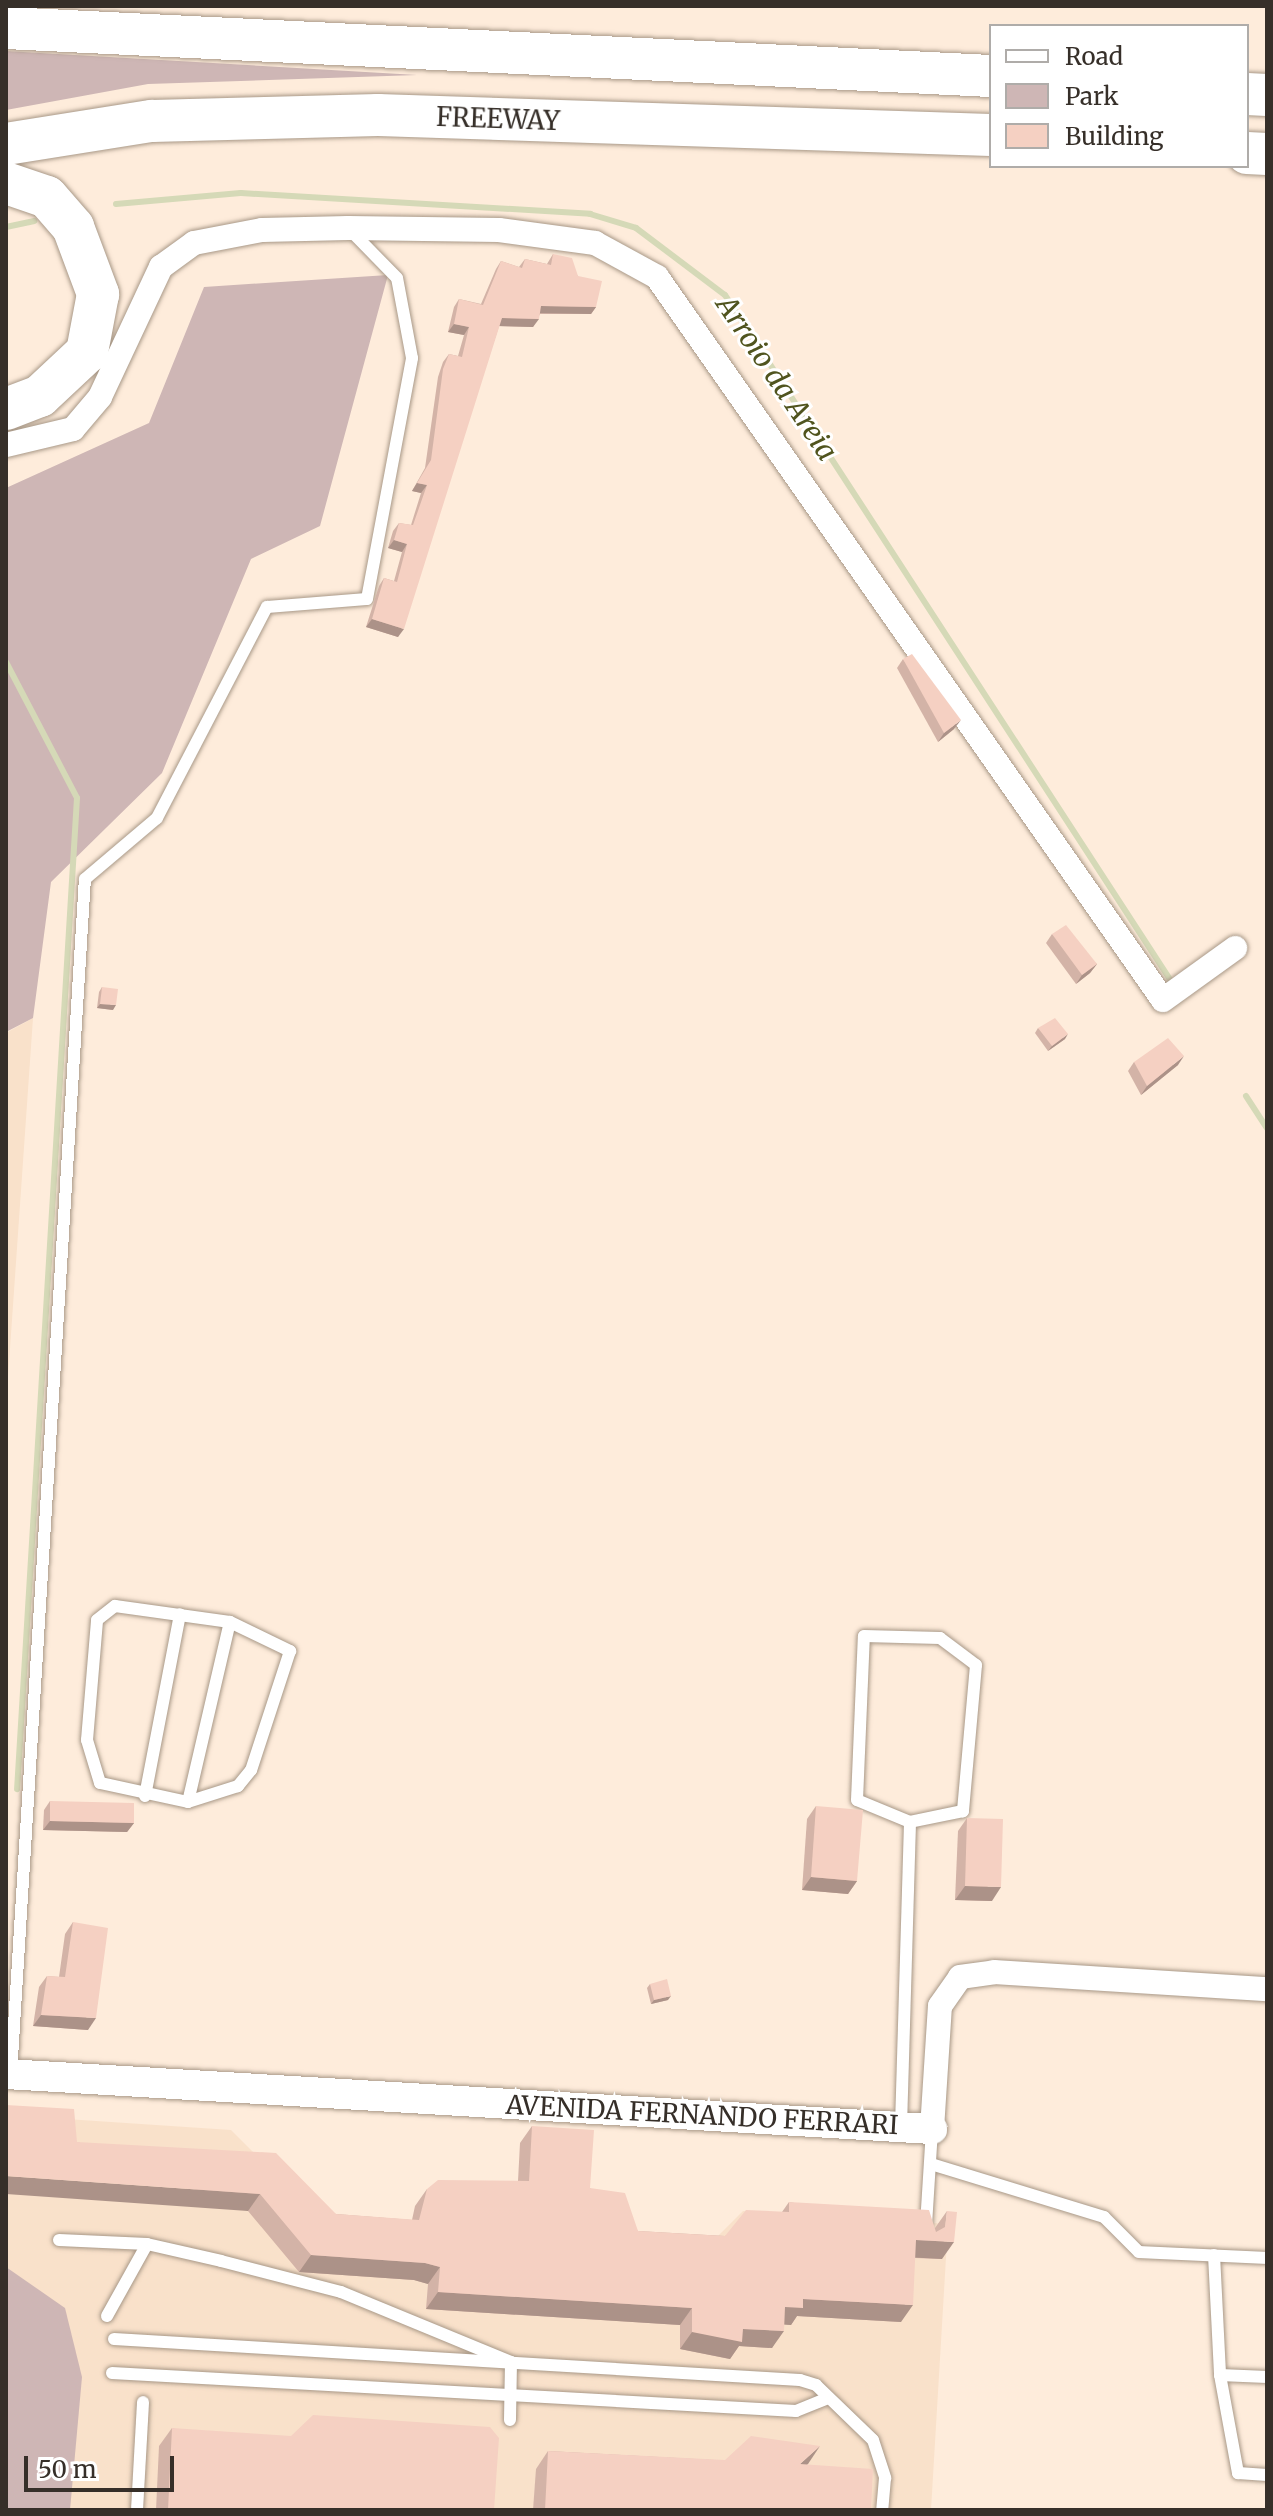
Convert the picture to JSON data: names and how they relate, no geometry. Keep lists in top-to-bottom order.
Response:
{
  "streets": {
    "highway": ["FREEWAY"],
    "street": ["AVENIDA FERNANDO FERRARI"]
  },
  "water": ["Arroio da Areia"],
  "legend": ["Road", "Park", "Building"],
  "scale_bar": "50 m"
}
